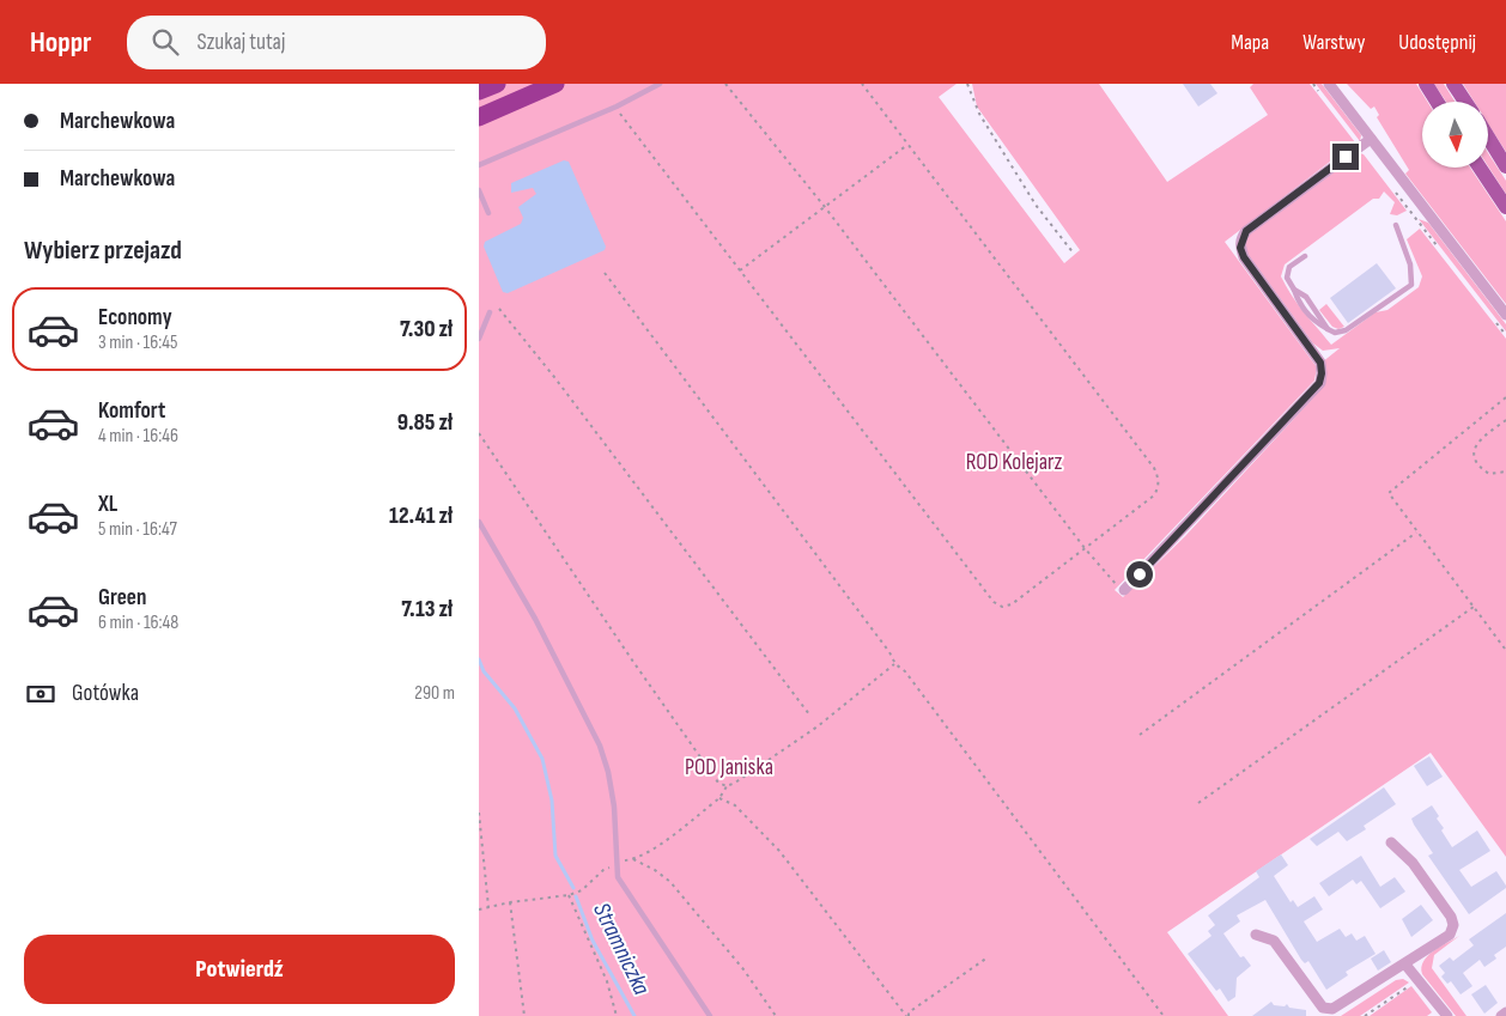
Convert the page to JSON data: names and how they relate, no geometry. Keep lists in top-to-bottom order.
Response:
{
  "water": ["Stramniczka"],
  "parks": ["ROD Kolejarz", "POD Janiska"],
  "north": "bottom",
  "page": {
    "header": "Hoppr",
    "search": "Szukaj tutaj",
    "nav": ["Mapa", "Warstwy", "Udostępnij"],
    "banner": ["Marchewkowa", "Marchewkowa"],
    "heading": "Wybierz przejazd",
    "list": [
      {
        "name": "Economy",
        "note": "3 min · 16:45",
        "value": "7.30 zł"
      },
      {
        "name": "Komfort",
        "note": "4 min · 16:46",
        "value": "9.85 zł"
      },
      {
        "name": "XL",
        "note": "5 min · 16:47",
        "value": "12.41 zł"
      },
      {
        "name": "Green",
        "note": "6 min · 16:48",
        "value": "7.13 zł"
      }
    ],
    "pay": ["Gotówka", "290 m"],
    "buttons": "Potwierdź"
  }
}
